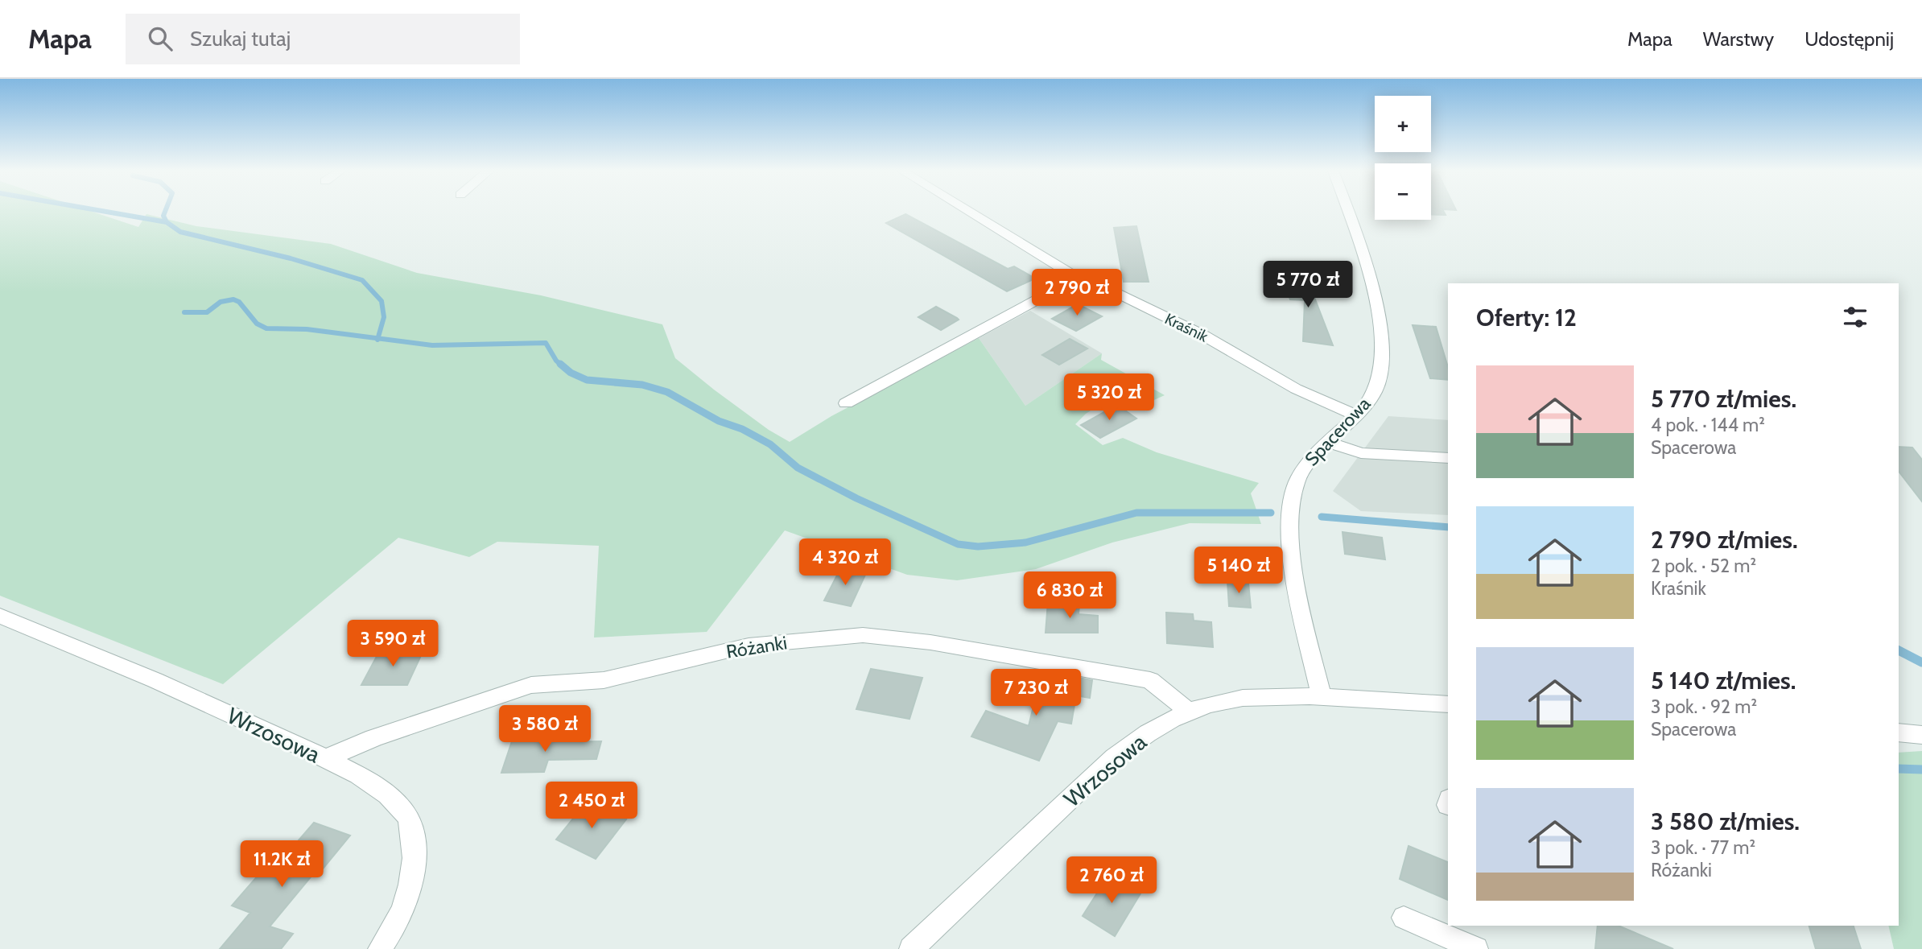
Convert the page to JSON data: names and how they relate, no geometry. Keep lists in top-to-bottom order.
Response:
{
  "streets": {
    "street": [
      "Kraśnik",
      "Spacerowa",
      "Różanki",
      "Wrzosowa"
    ]
  },
  "crossings": [
    ["Kraśnik", "Spacerowa"],
    ["Spacerowa", "Wrzosowa"],
    ["Różanki", "Wrzosowa"]
  ],
  "page": {
    "header": "Mapa",
    "search": "Szukaj tutaj",
    "nav": ["Mapa", "Warstwy", "Udostępnij"],
    "map_buttons": ["+", "−"],
    "price": [
      "5 770 zł",
      "2 790 zł",
      "5 320 zł",
      "4 320 zł",
      "5 140 zł",
      "6 830 zł",
      "3 590 zł",
      "7 230 zł",
      "3 580 zł",
      "2 450 zł",
      "11.2K zł",
      "2 760 zł"
    ],
    "heading": "Oferty: 12",
    "list": [
      {
        "name": "5 770 zł/mies.",
        "note": "4 pok. · 144 m² · Spacerowa"
      },
      {
        "name": "2 790 zł/mies.",
        "note": "2 pok. · 52 m² · Kraśnik"
      },
      {
        "name": "5 140 zł/mies.",
        "note": "3 pok. · 92 m² · Spacerowa"
      },
      {
        "name": "3 580 zł/mies.",
        "note": "3 pok. · 77 m² · Różanki"
      }
    ]
  }
}
